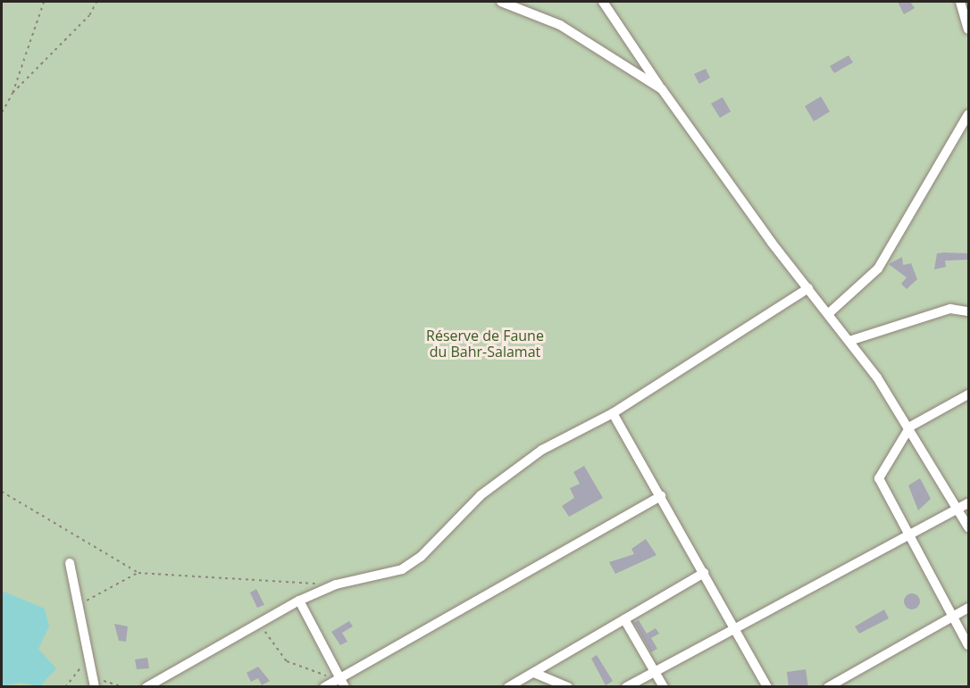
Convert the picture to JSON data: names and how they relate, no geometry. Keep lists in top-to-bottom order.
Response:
{
  "parks": ["Réserve de Faune du Bahr-Salamat"]
}
